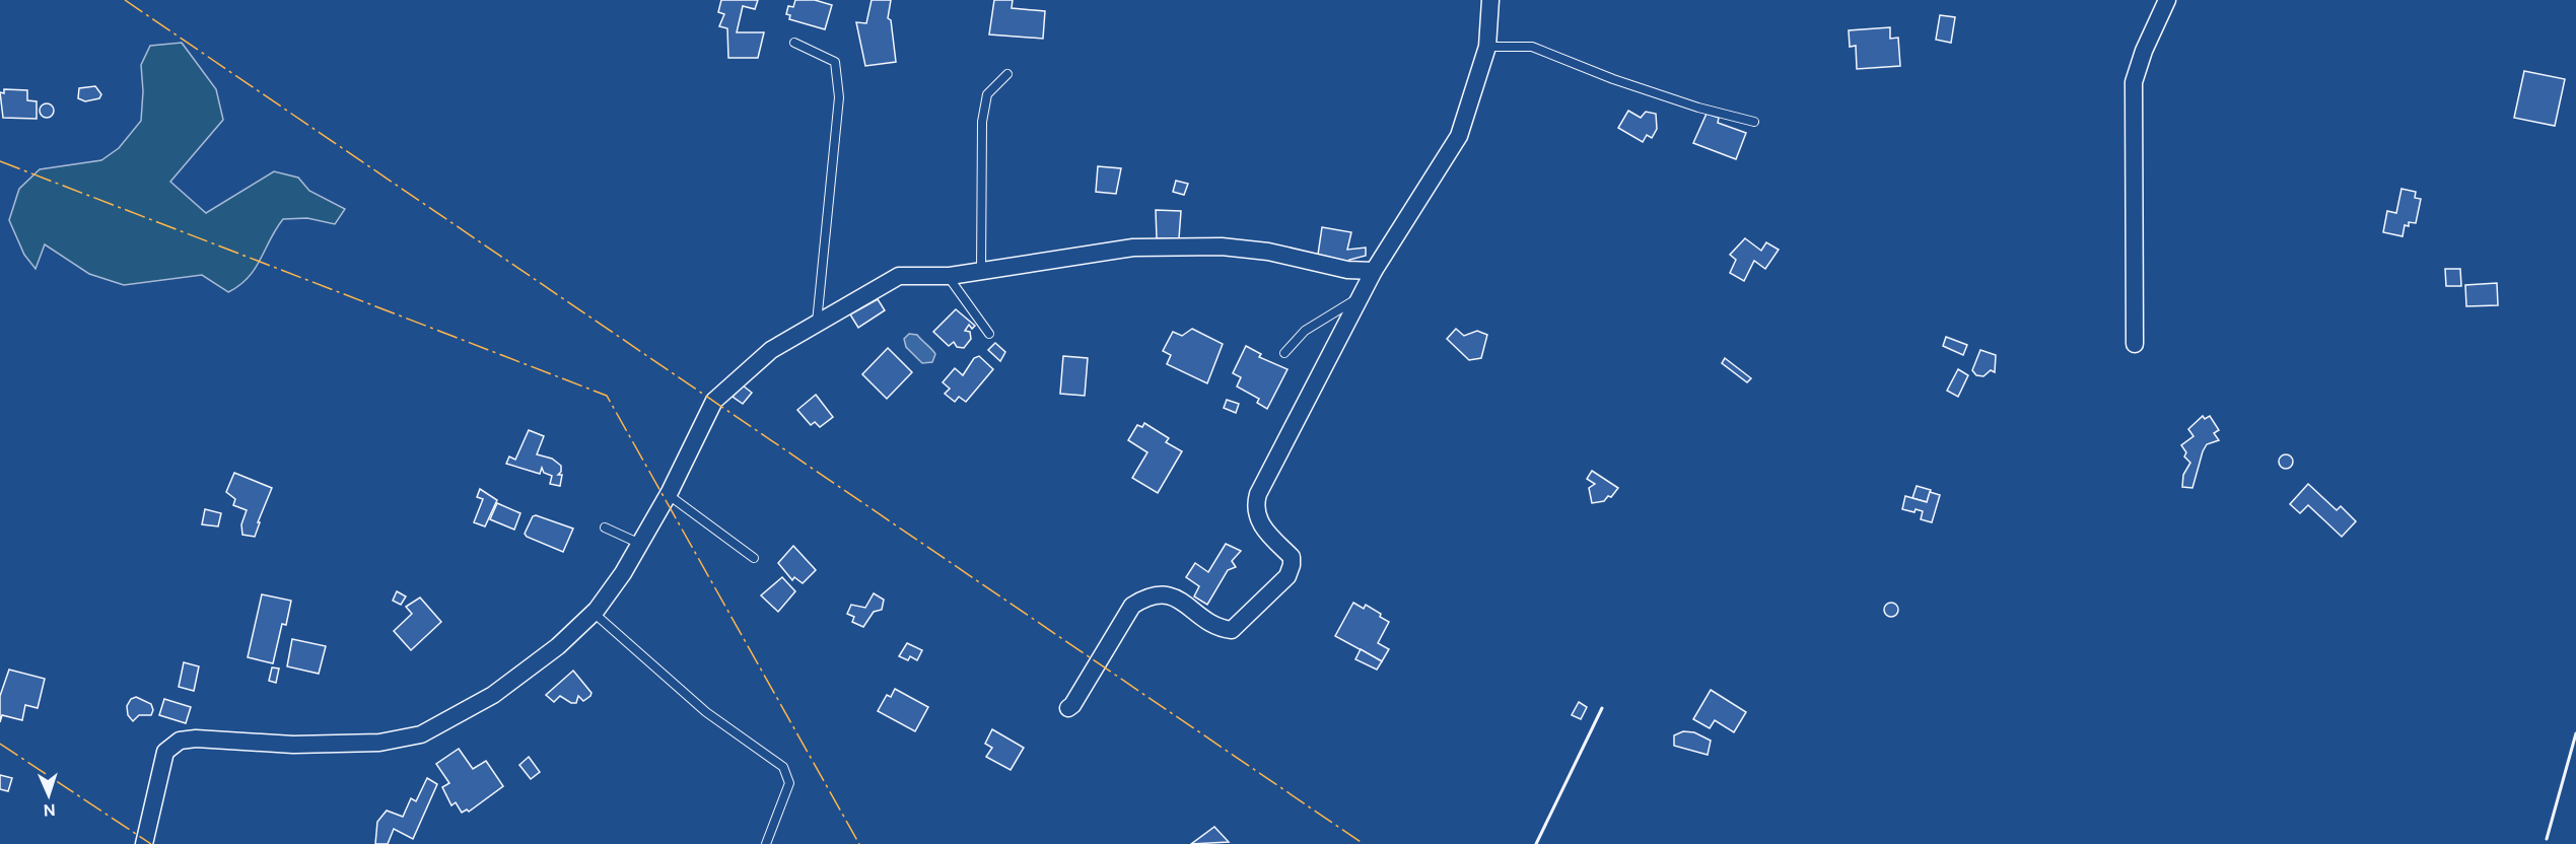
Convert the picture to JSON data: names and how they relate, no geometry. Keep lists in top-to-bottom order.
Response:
{
  "north": "bottom"
}
